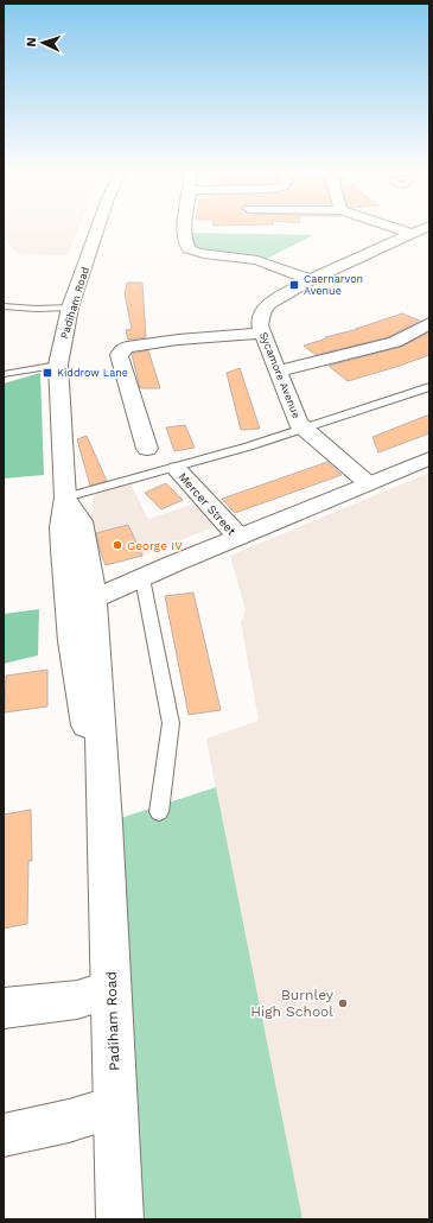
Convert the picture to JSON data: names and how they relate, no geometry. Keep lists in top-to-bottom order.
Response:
{
  "streets": {
    "street": ["Padiham Road", "Sycamore Avenue", "Mercer Street"]
  },
  "places": {
    "transit": ["Caernarvon Avenue", "Kiddrow Lane"],
    "other": ["George IV", "Burnley High School"]
  },
  "north": "left"
}
